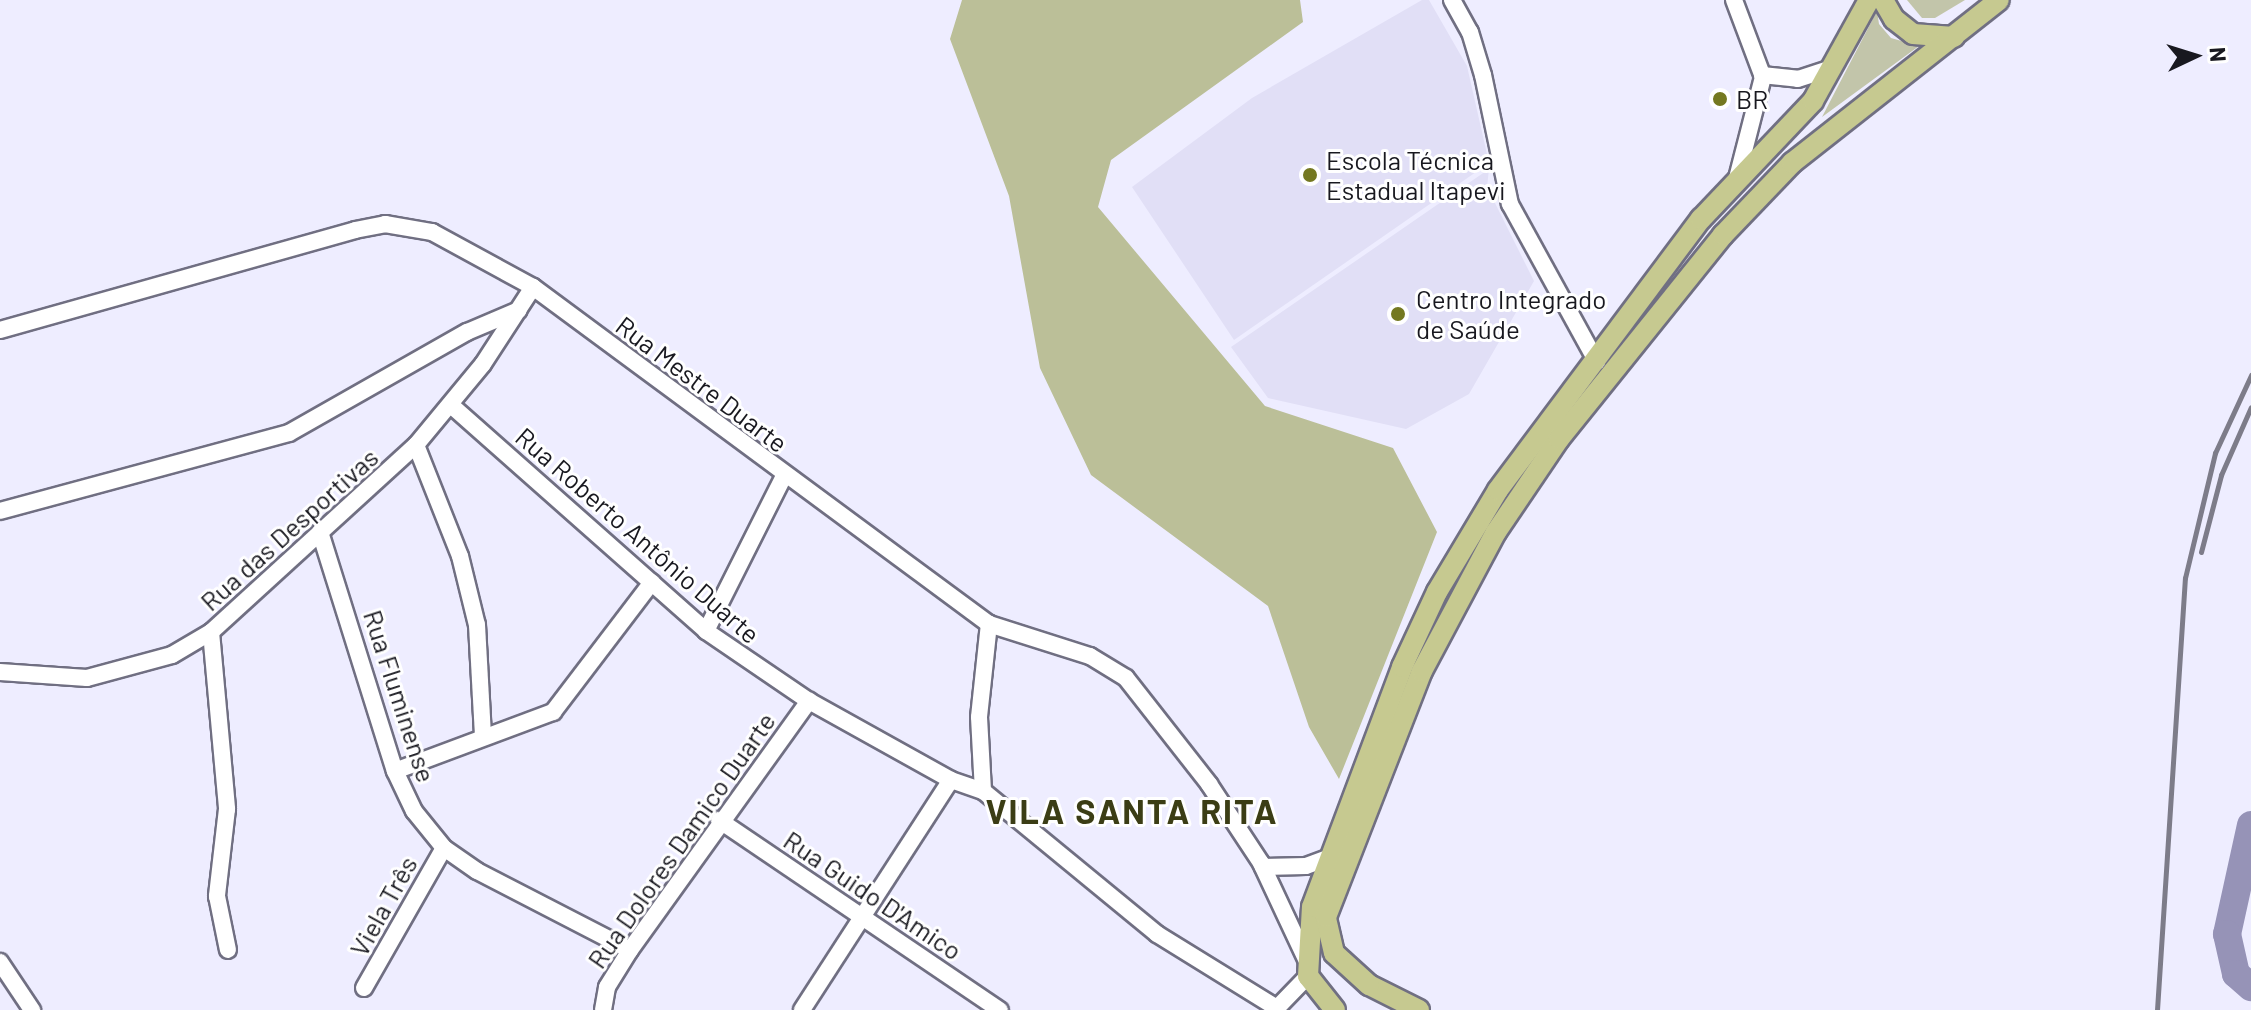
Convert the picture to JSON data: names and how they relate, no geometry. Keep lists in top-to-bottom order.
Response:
{
  "streets": {
    "street": [
      "Rua Mestre Duarte",
      "Rua das Desportivas",
      "Rua Roberto Antônio Duarte",
      "Rua Fluminense",
      "Rua Dolores Damico Duarte",
      "Rua Guido D'Amico",
      "Viela Três"
    ]
  },
  "crossings": [
    ["Rua Mestre Duarte", "Rua das Desportivas"],
    ["Rua das Desportivas", "Rua Roberto Antônio Duarte"],
    ["Rua das Desportivas", "Rua Fluminense"],
    ["Rua Roberto Antônio Duarte", "Rua Dolores Damico Duarte"],
    ["Rua Fluminense", "Rua Dolores Damico Duarte"],
    ["Rua Fluminense", "Viela Três"],
    ["Rua Dolores Damico Duarte", "Rua Guido D'Amico"]
  ],
  "districts": ["VILA SANTA RITA"],
  "places": ["BR", "Escola Técnica Estadual Itapevi", "Centro Integrado de Saúde"],
  "north": "right"
}
